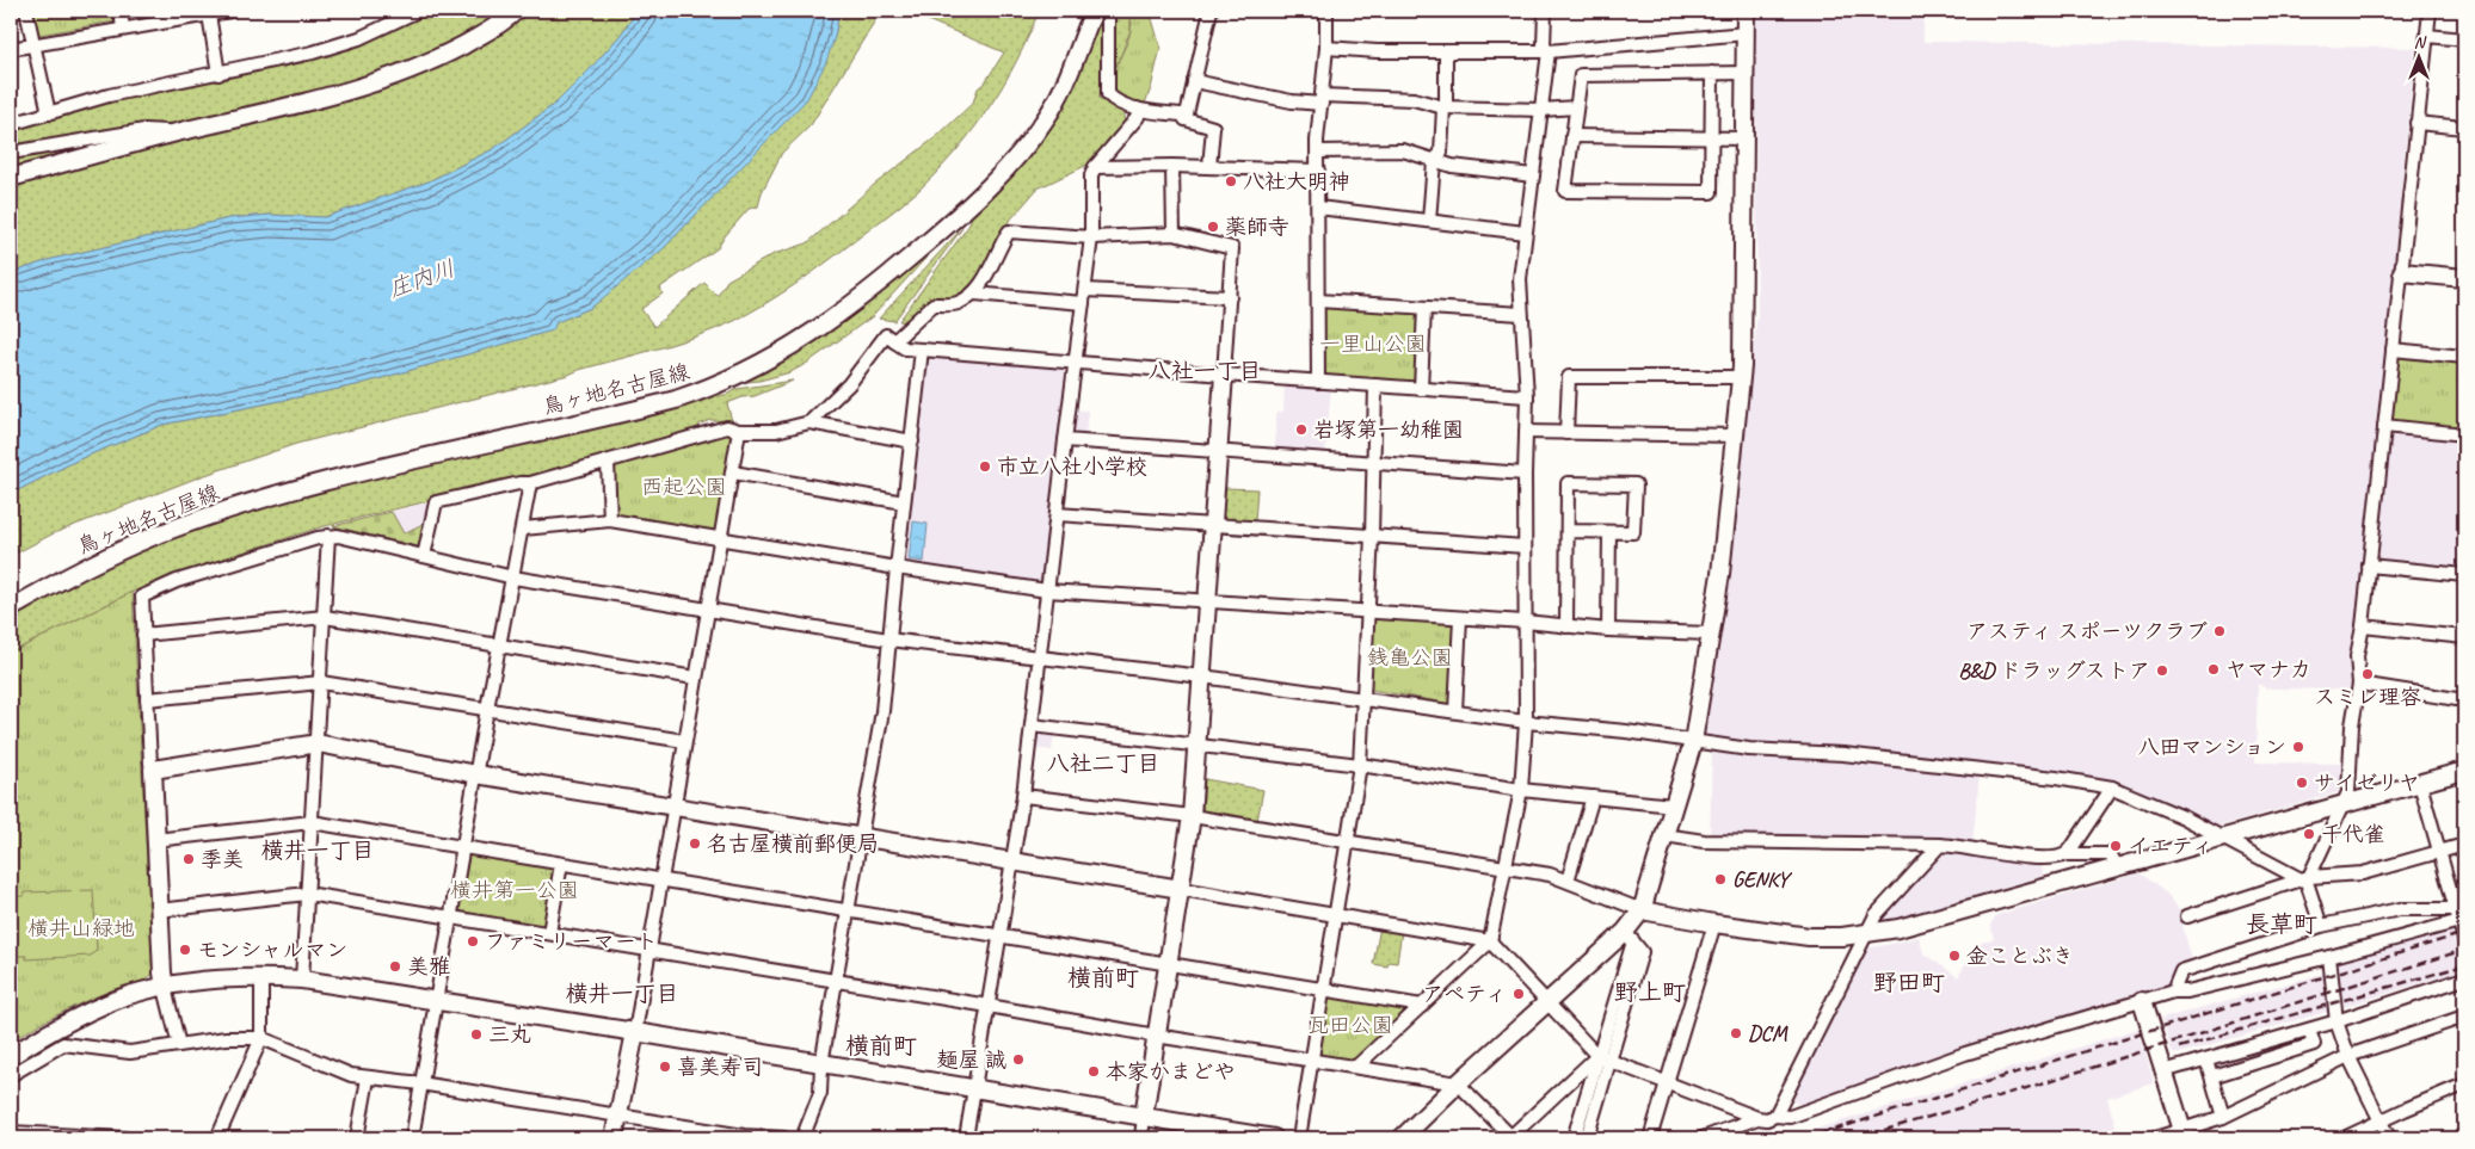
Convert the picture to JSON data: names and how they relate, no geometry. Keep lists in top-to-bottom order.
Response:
{
  "streets": {
    "street": ["鳥ヶ地名古屋線"]
  },
  "districts": [
    "八社一丁目",
    "八社二丁目",
    "横井一丁目",
    "長草町",
    "横前町",
    "野田町",
    "野上町",
    "横井一丁目",
    "横前町"
  ],
  "water": ["庄内川"],
  "parks": [
    "一里山公園",
    "西起公園",
    "銭亀公園",
    "横井第一公園",
    "横井山緑地",
    "瓦田公園"
  ],
  "places": [
    "八社大明神",
    "薬師寺",
    "岩塚第一幼稚園",
    "市立八社小学校",
    "アスティ スポーツクラブ",
    "ヤマナカ",
    "B&D ドラッグストア",
    "スミレ理容",
    "八田マンション",
    "サイゼリヤ",
    "千代雀",
    "名古屋横前郵便局",
    "イエティ",
    "季美",
    "GENKY",
    "ファミリーマート",
    "モンシャルマン",
    "金ことぶき",
    "美雅",
    "アペティ",
    "DCM",
    "三丸",
    "麺屋 誠",
    "喜美寿司",
    "本家かまどや"
  ],
  "north": "top"
}
